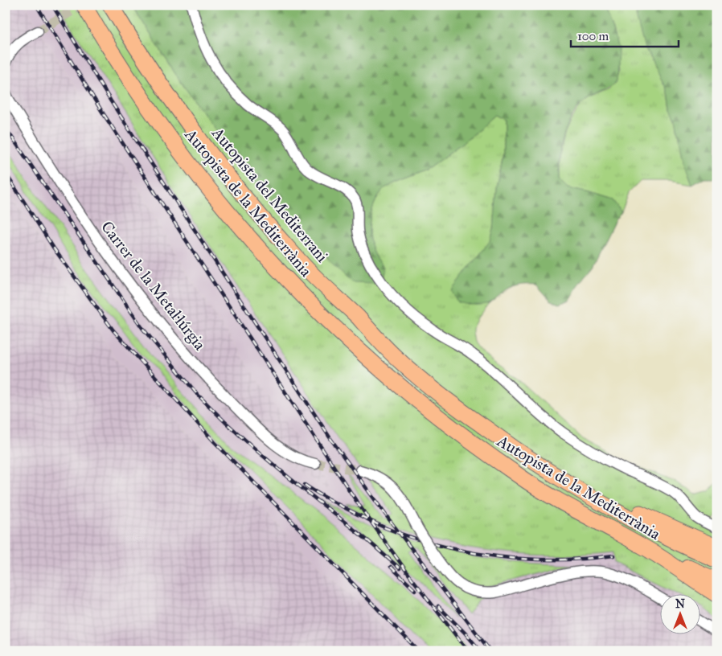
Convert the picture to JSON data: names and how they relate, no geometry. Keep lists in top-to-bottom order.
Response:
{
  "streets": {
    "highway": ["Autopista del Mediterrani", "Autopista de la Mediterrània"],
    "street": ["Carrer de la Metal·lúrgia"]
  },
  "crossings": [
    ["Autopista del Mediterrani", "Autopista de la Mediterrània"]
  ],
  "scale_bar": "100 m",
  "north": "top"
}
